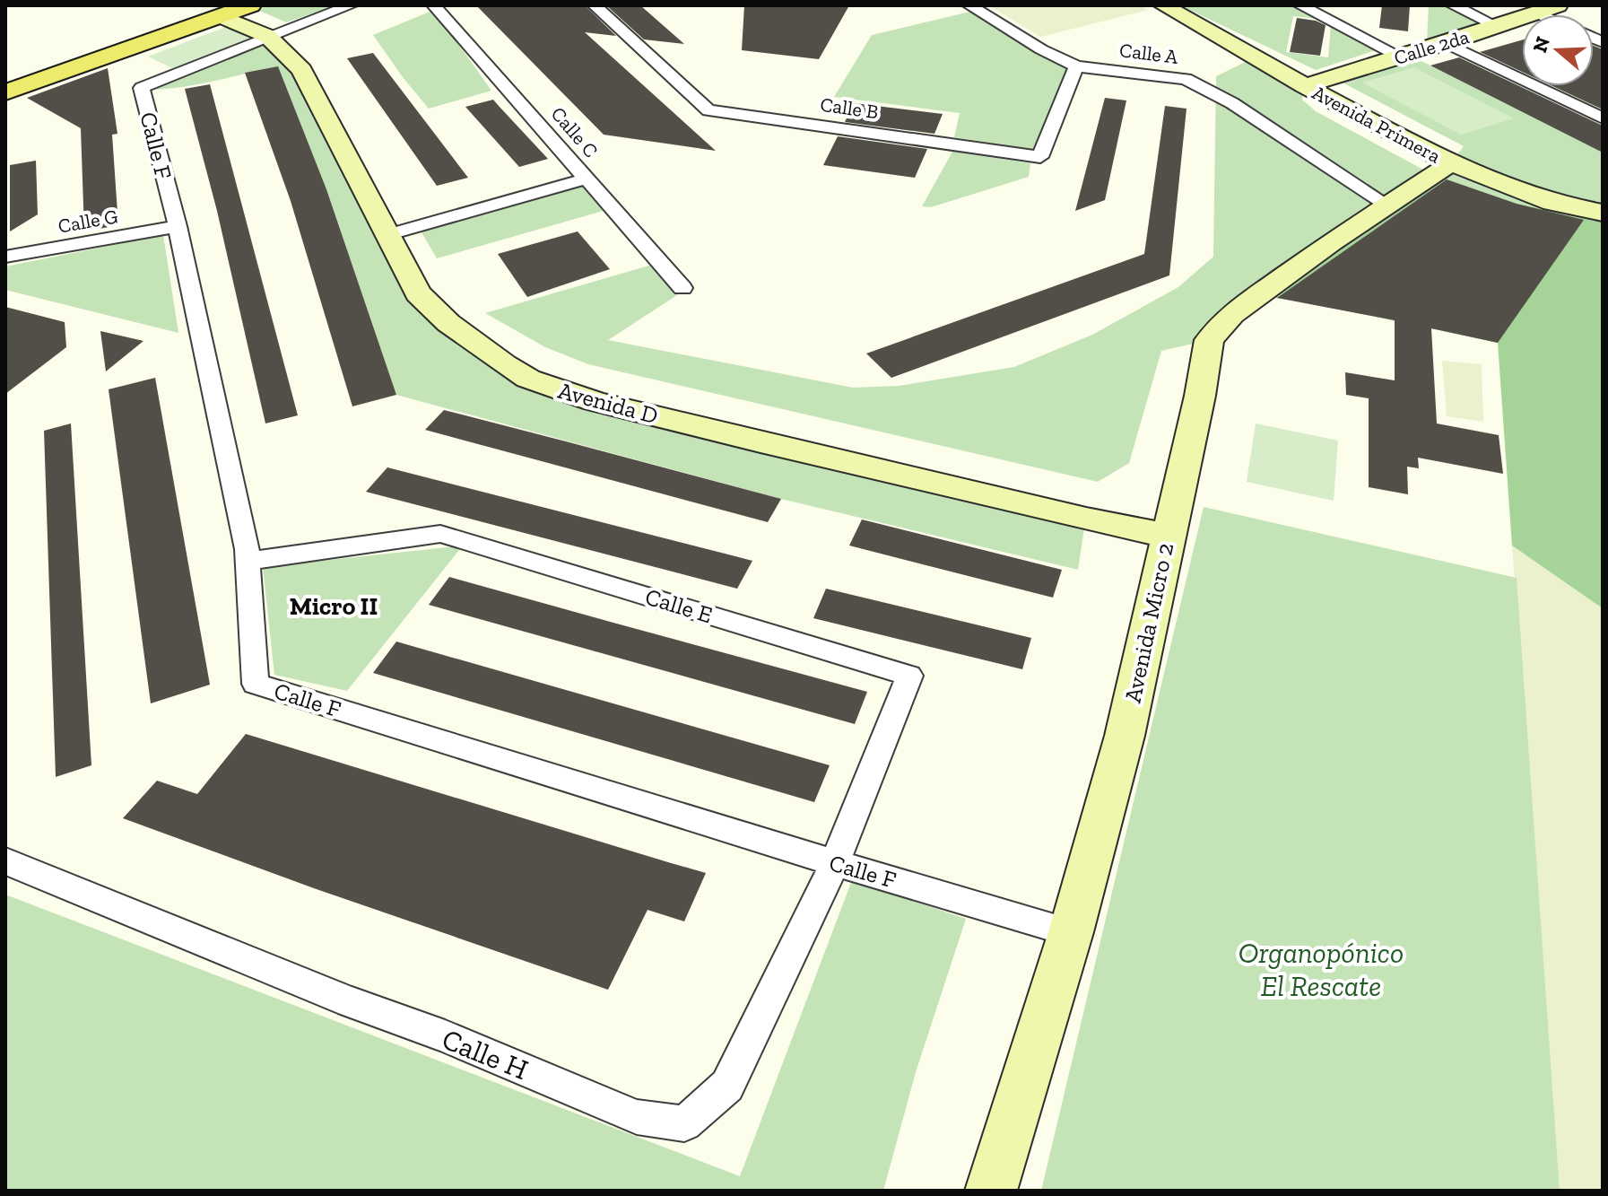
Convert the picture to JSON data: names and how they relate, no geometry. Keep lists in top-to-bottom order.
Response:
{
  "streets": {
    "street": [
      "Calle 2da",
      "Calle A",
      "Calle B",
      "Avenida Primera",
      "Calle C",
      "Calle F",
      "Calle G",
      "Avenida D",
      "Calle E",
      "Avenida Micro 2",
      "Calle H"
    ]
  },
  "crossings": [
    ["Calle 2da", "Avenida Primera"],
    ["Calle A", "Calle B"],
    ["Calle A", "Avenida Micro 2"],
    ["Avenida Primera", "Avenida Micro 2"],
    ["Calle F", "Calle G"],
    ["Calle F", "Avenida D"],
    ["Calle F", "Calle E"],
    ["Calle F", "Avenida Micro 2"],
    ["Calle F", "Calle H"],
    ["Avenida D", "Avenida Micro 2"],
    ["Calle E", "Calle H"]
  ],
  "districts": ["Micro II"],
  "parks": ["Organopónico El Rescate"],
  "north": "left"
}
